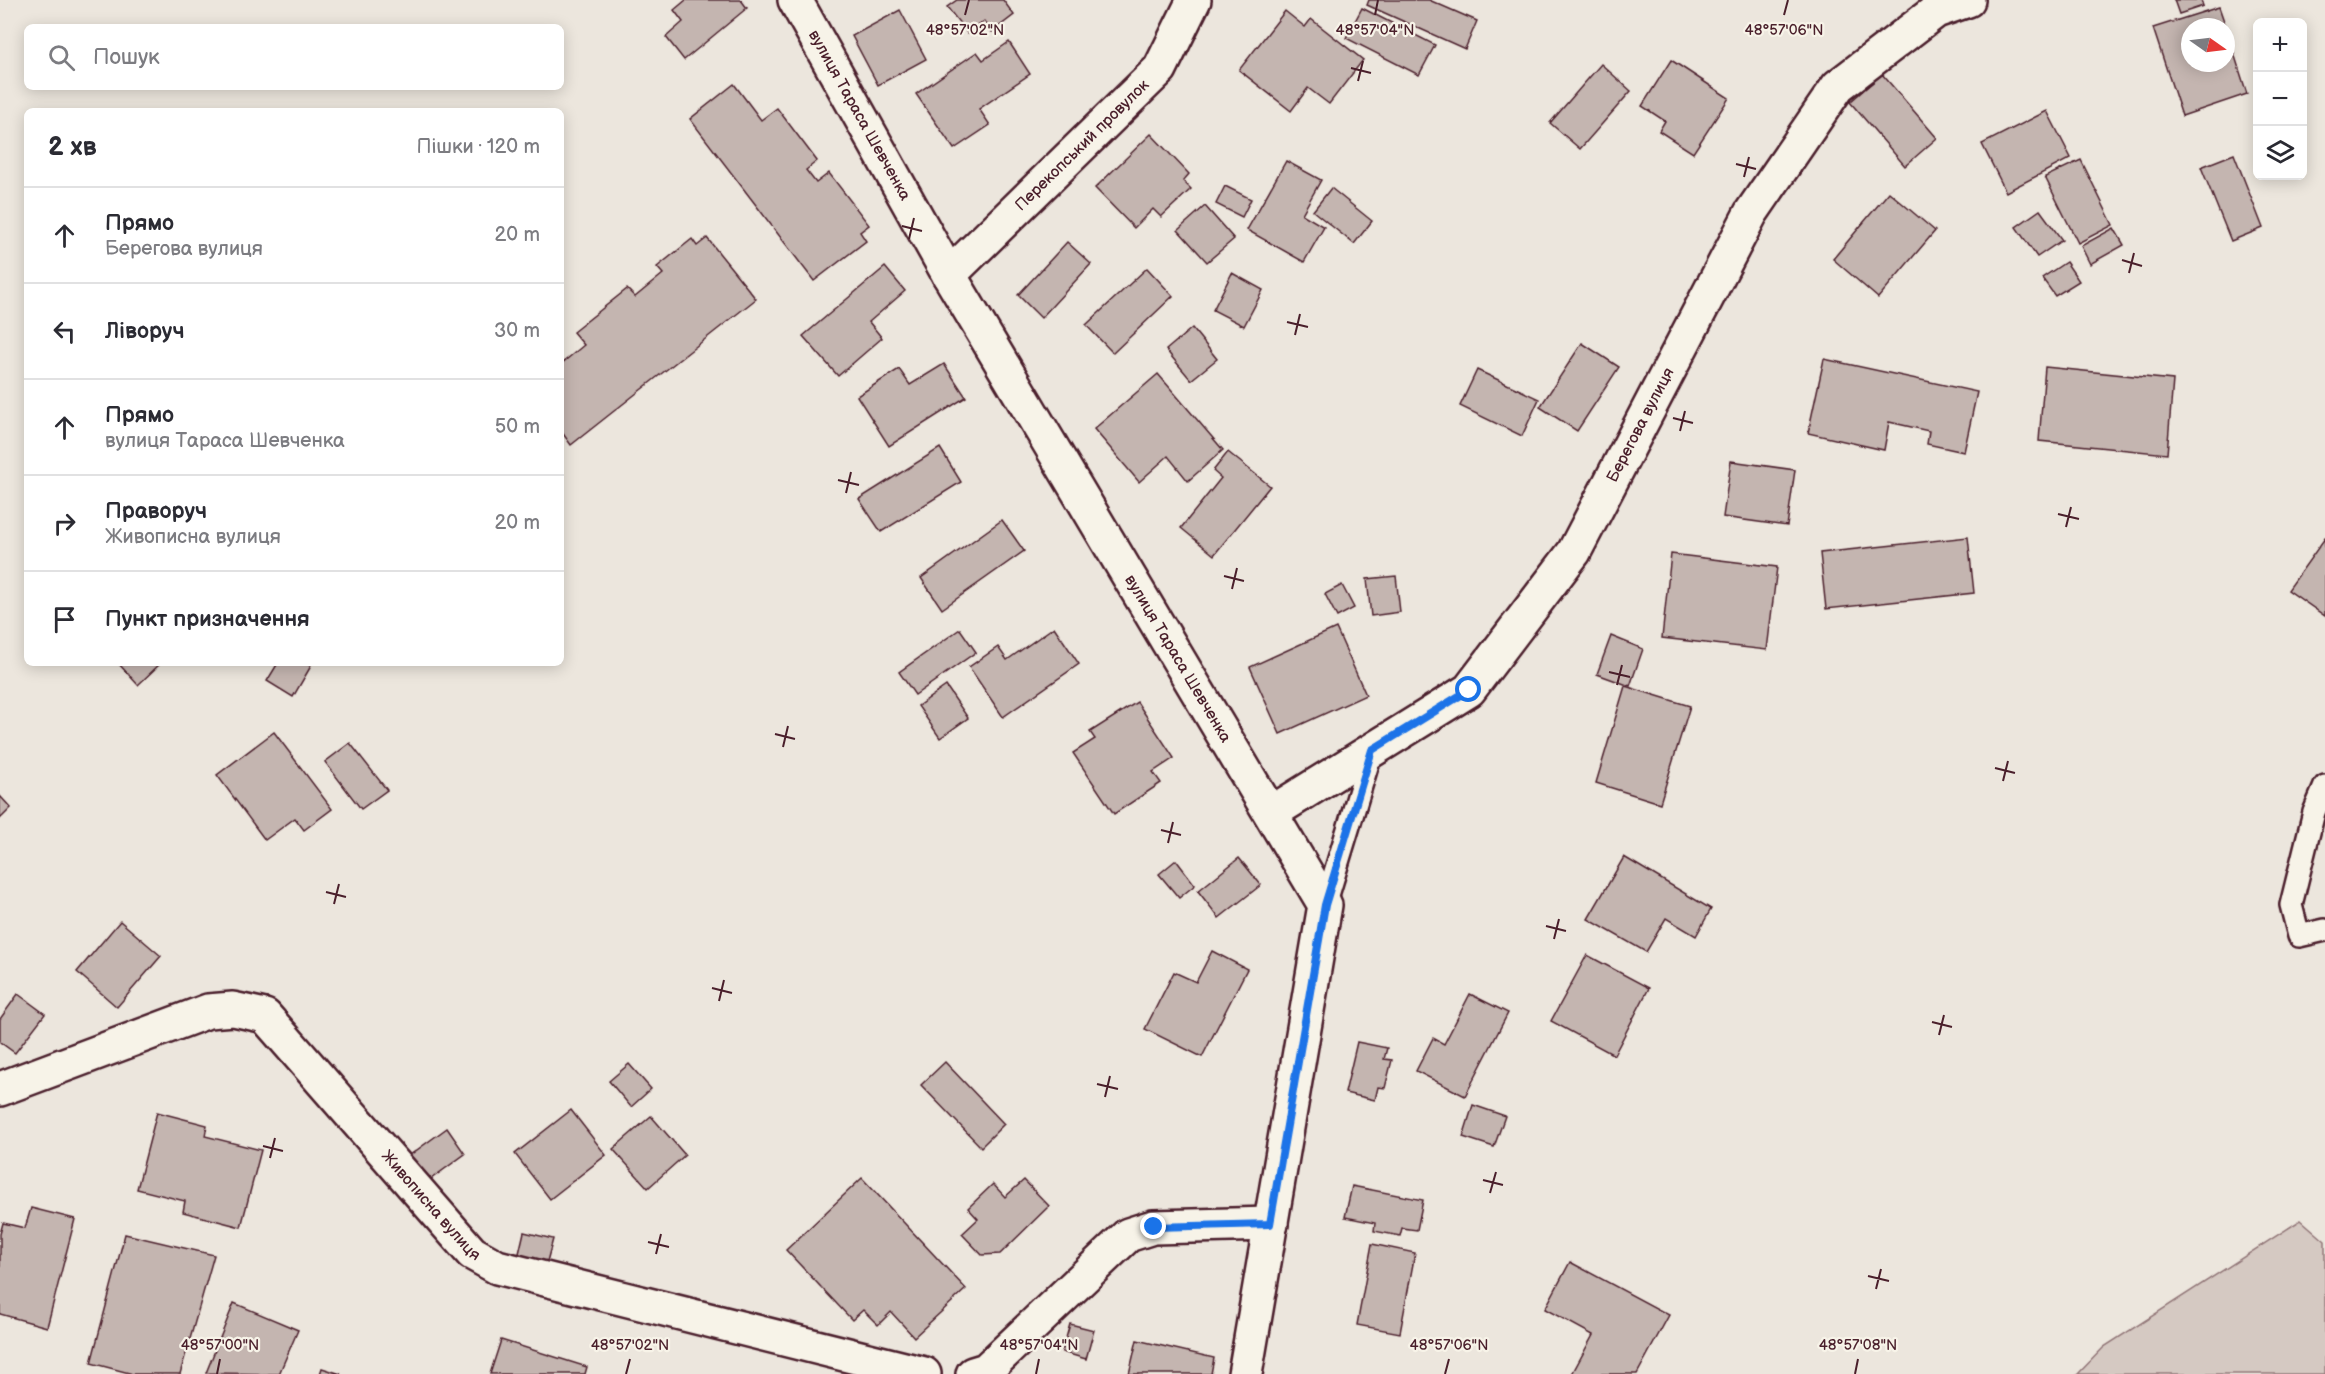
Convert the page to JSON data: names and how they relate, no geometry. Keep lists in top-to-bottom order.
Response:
{
  "streets": {
    "street": [
      "вулиця Тараса Шевченка",
      "Перекопський провулок",
      "Берегова вулиця",
      "Живописна вулиця"
    ]
  },
  "crossings": [
    ["вулиця Тараса Шевченка", "Перекопський провулок"],
    ["вулиця Тараса Шевченка", "Берегова вулиця"]
  ],
  "north": "right",
  "page": {
    "map_buttons": ["+", "−"],
    "search": "Пошук",
    "heading": ["2 хв", "Пішки · 120 m"],
    "list": [
      ["Прямо", "Берегова вулиця", "20 m"],
      ["Ліворуч", "30 m"],
      ["Прямо", "вулиця Тараса Шевченка", "50 m"],
      ["Праворуч", "Живописна вулиця", "20 m"],
      "Пункт призначення"
    ]
  },
  "coordinates": [
    "48°57'02\"N",
    "48°57'04\"N",
    "48°57'06\"N",
    "48°57'00\"N",
    "48°57'08\"N"
  ]
}
